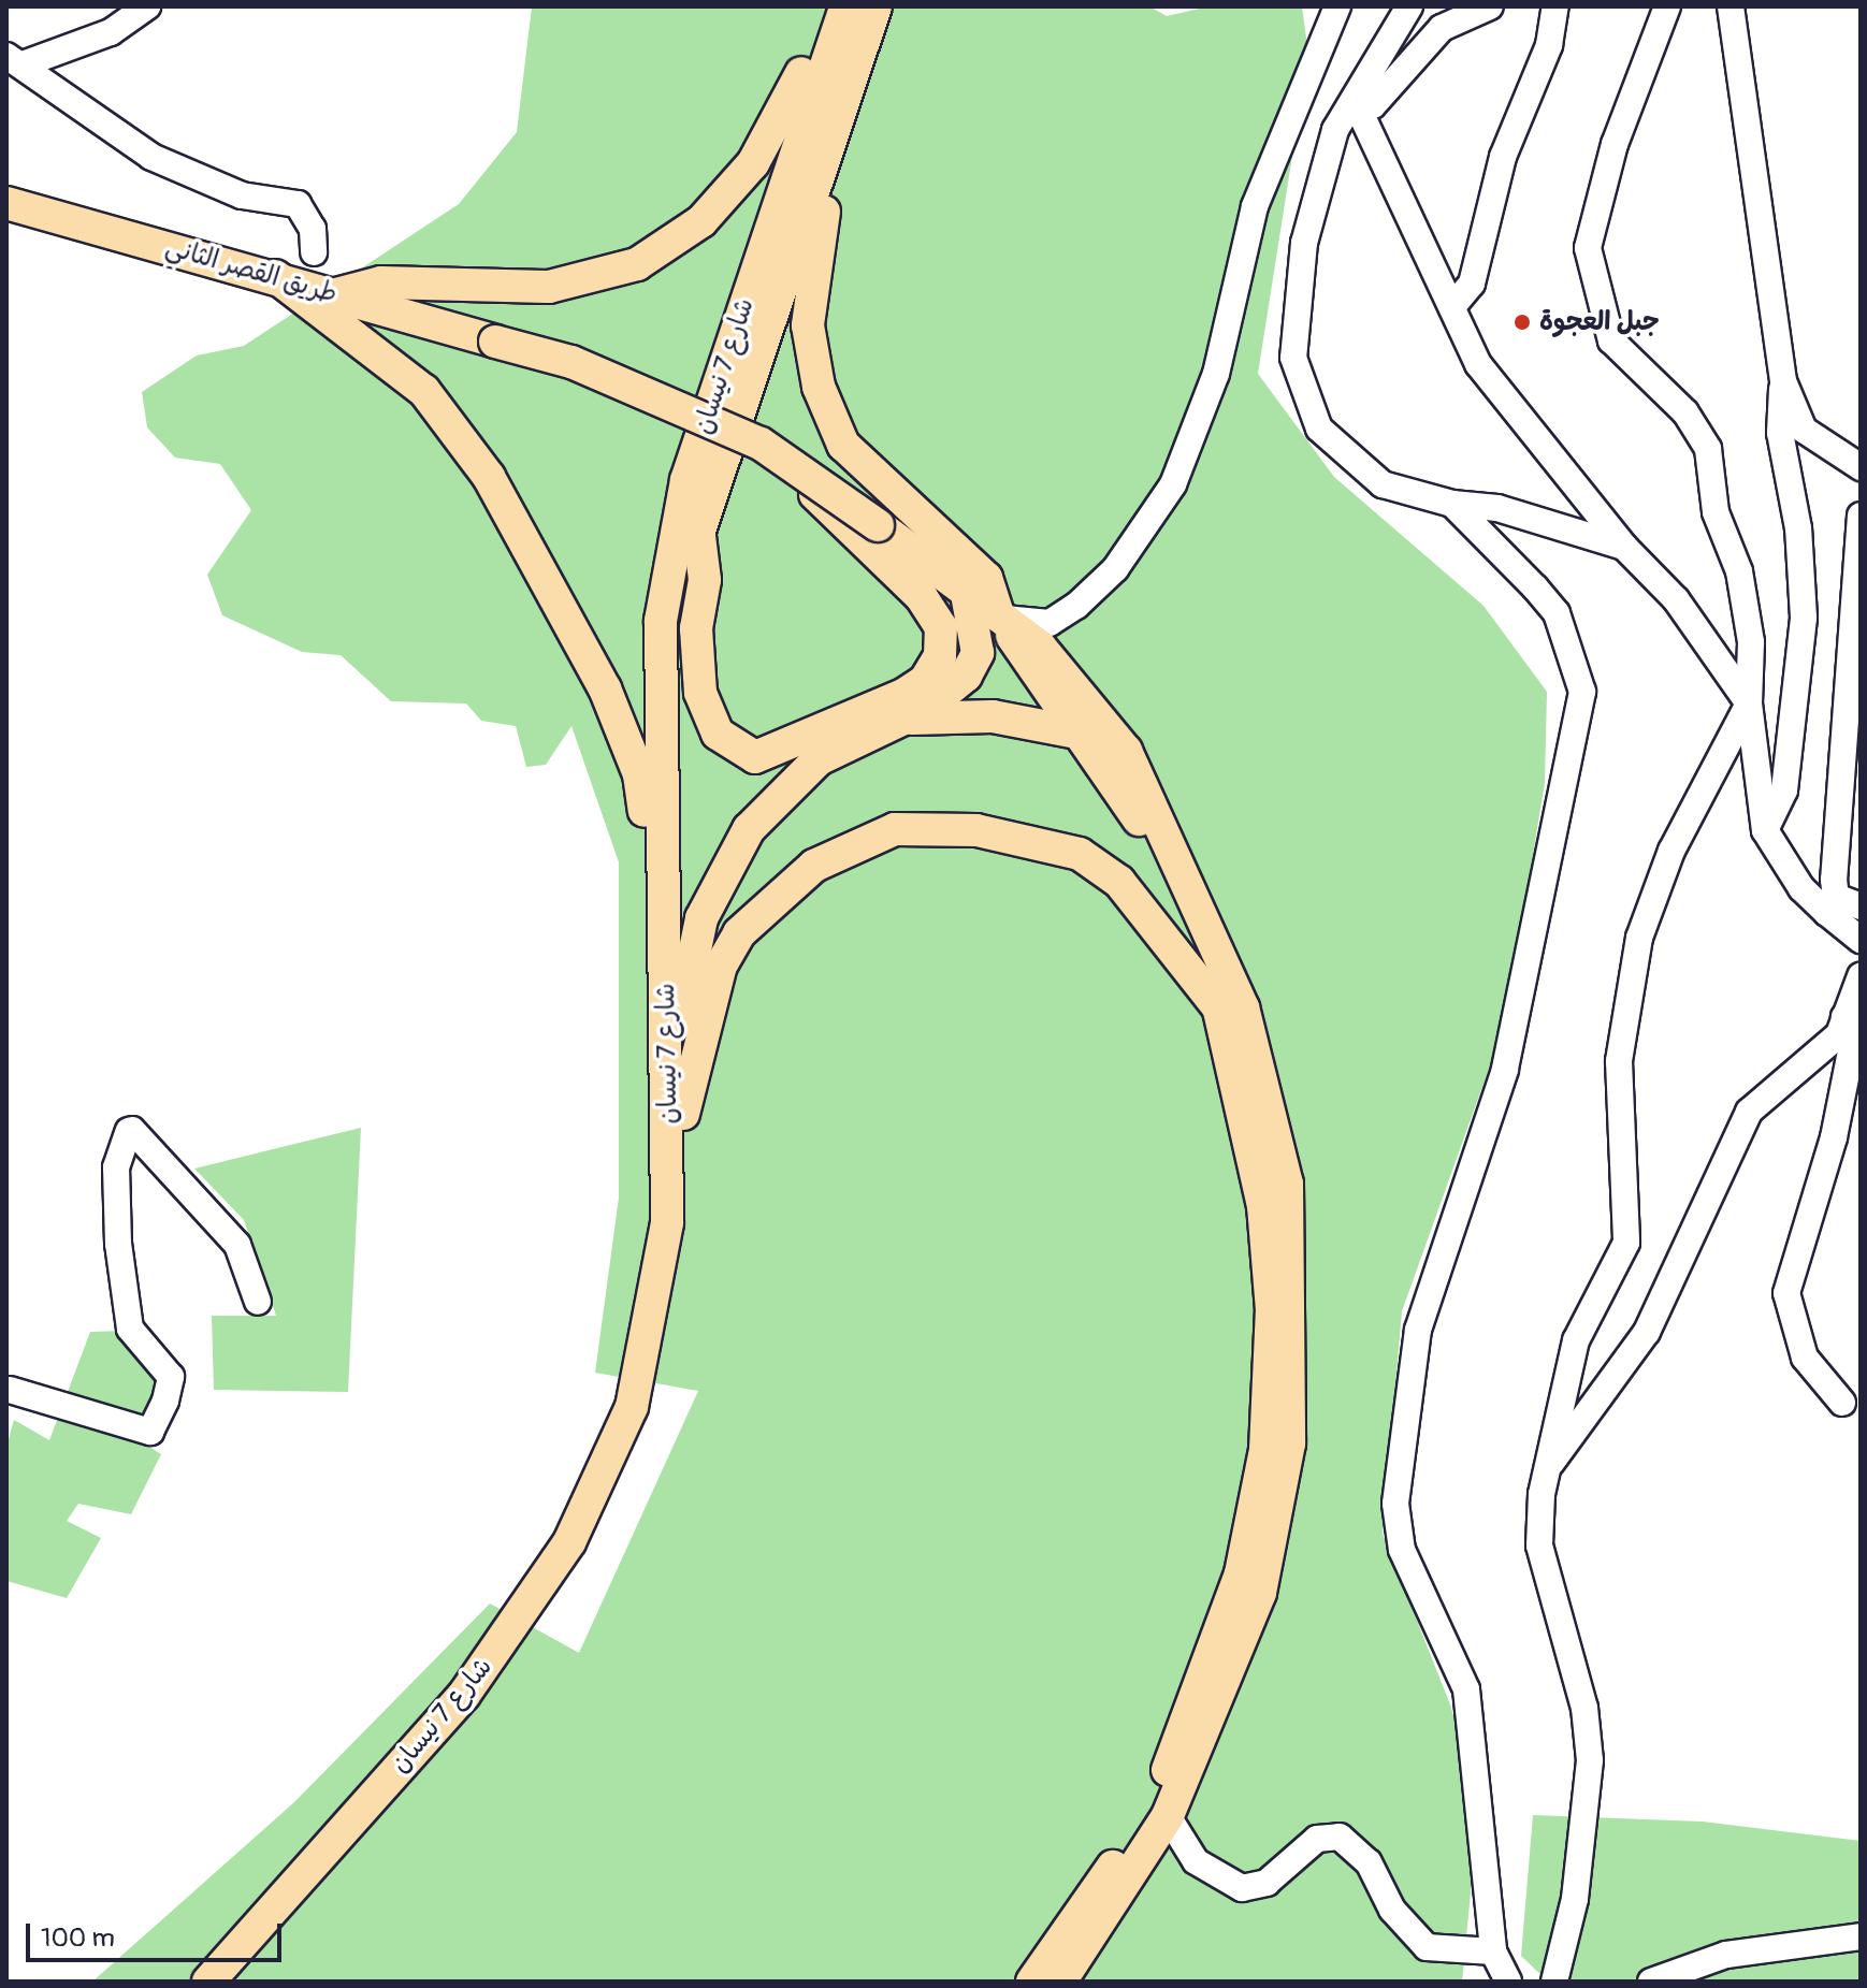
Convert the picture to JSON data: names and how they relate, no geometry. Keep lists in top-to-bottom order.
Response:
{
  "streets": {
    "main road": ["طريق القصر الثاني", "شارع 7 نيسان"]
  },
  "places": ["جبل العجوة"],
  "scale_bar": "100 m"
}
